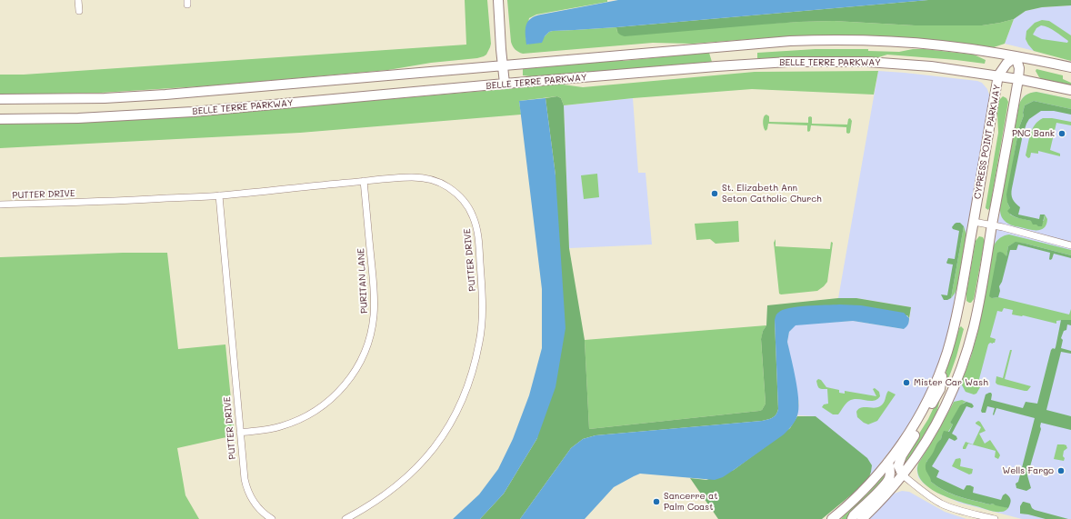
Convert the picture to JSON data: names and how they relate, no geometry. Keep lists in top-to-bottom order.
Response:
{
  "streets": {
    "main road": ["BELLE TERRE PARKWAY", "CYPRESS POINT PARKWAY"],
    "street": ["PUTTER DRIVE", "PURITAN LANE"]
  },
  "crossings": [
    ["BELLE TERRE PARKWAY", "CYPRESS POINT PARKWAY"],
    ["PUTTER DRIVE", "PURITAN LANE"]
  ],
  "places": [
    "PNC Bank",
    "St. Elizabeth Ann Seton Catholic Church",
    "Mister Car Wash",
    "Wells Fargo",
    "Sancerre at Palm Coast"
  ]
}
